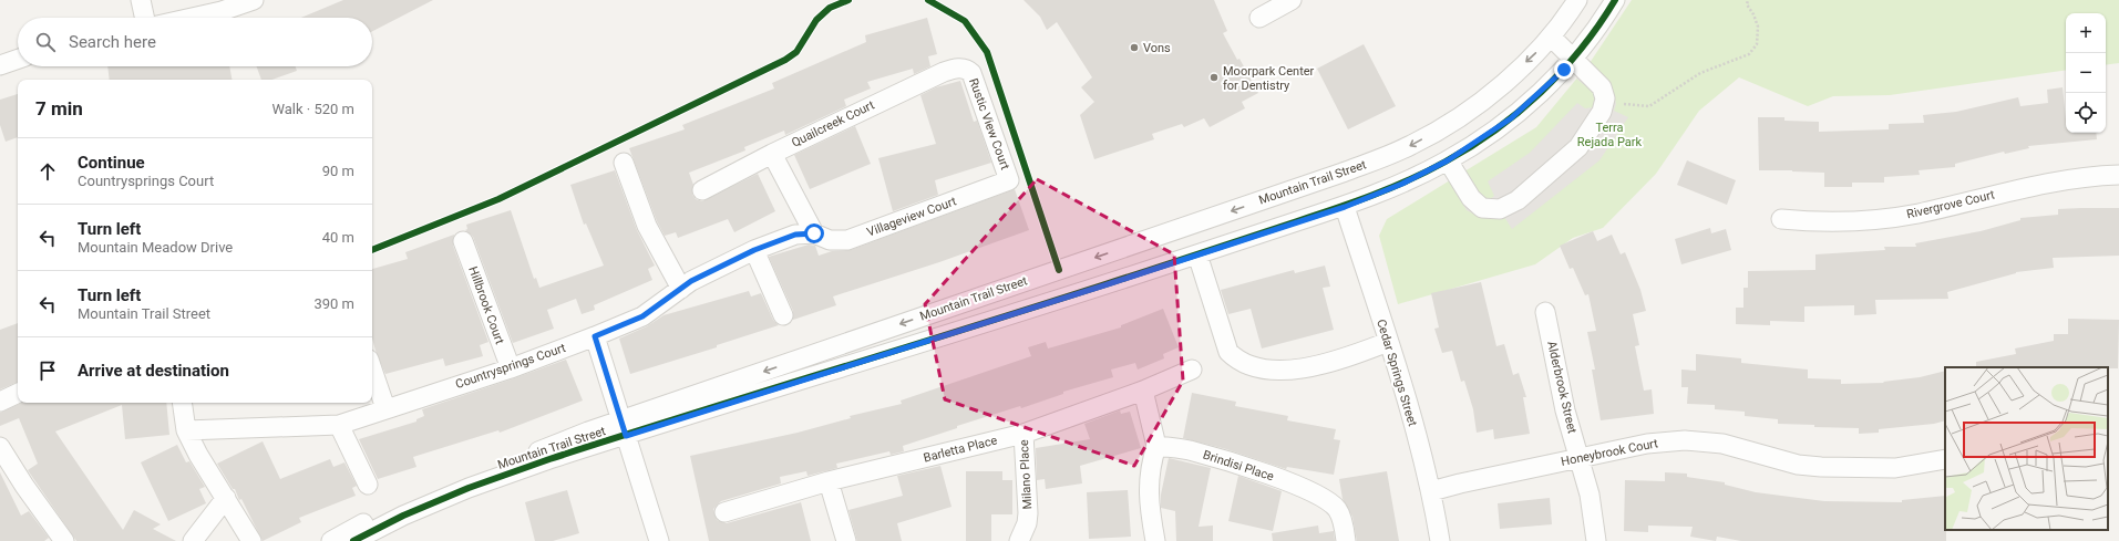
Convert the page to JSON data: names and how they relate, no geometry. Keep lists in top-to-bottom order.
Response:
{
  "streets": {
    "street": [
      "Quailcreek Court",
      "Rustic View Court",
      "Mountain Trail Street",
      "Rivergrove Court",
      "Villageview Court",
      "Hillbrook Court",
      "Countrysprings Court",
      "Cedar Springs Street",
      "Alderbrook Street",
      "Barletta Place",
      "Honeybrook Court",
      "Brindisi Place",
      "Milano Place"
    ]
  },
  "crossings": [
    ["Quailcreek Court", "Rustic View Court"],
    ["Rustic View Court", "Villageview Court"],
    ["Mountain Trail Street", "Cedar Springs Street"],
    ["Villageview Court", "Countrysprings Court"],
    ["Hillbrook Court", "Countrysprings Court"],
    ["Cedar Springs Street", "Honeybrook Court"],
    ["Alderbrook Street", "Honeybrook Court"],
    ["Barletta Place", "Milano Place"]
  ],
  "parks": ["Terra Rejada Park"],
  "places": ["Vons", "Moorpark Center for Dentistry"],
  "page": {
    "map_buttons": ["+", "−"],
    "search": "Search here",
    "heading": ["7 min", "Walk · 520 m"],
    "list": [
      ["Continue", "Countrysprings Court", "90 m"],
      ["Turn left", "Mountain Meadow Drive", "40 m"],
      ["Turn left", "Mountain Trail Street", "390 m"],
      "Arrive at destination"
    ]
  }
}
